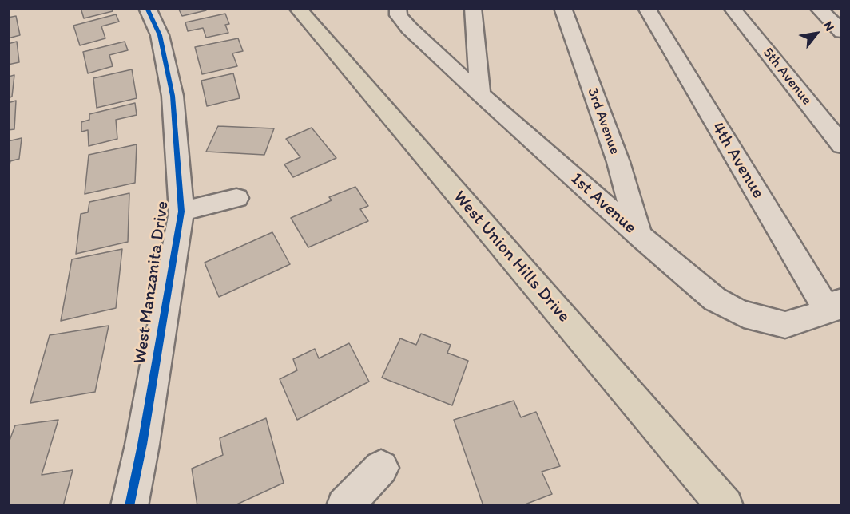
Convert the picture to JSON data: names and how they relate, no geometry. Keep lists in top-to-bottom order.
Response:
{
  "streets": {
    "main road": ["West Union Hills Drive"],
    "street": [
      "5th Avenue",
      "3rd Avenue",
      "4th Avenue",
      "1st Avenue",
      "West Manzanita Drive"
    ]
  },
  "crossings": [
    ["3rd Avenue", "1st Avenue"],
    ["4th Avenue", "1st Avenue"]
  ],
  "north": "top right"
}
